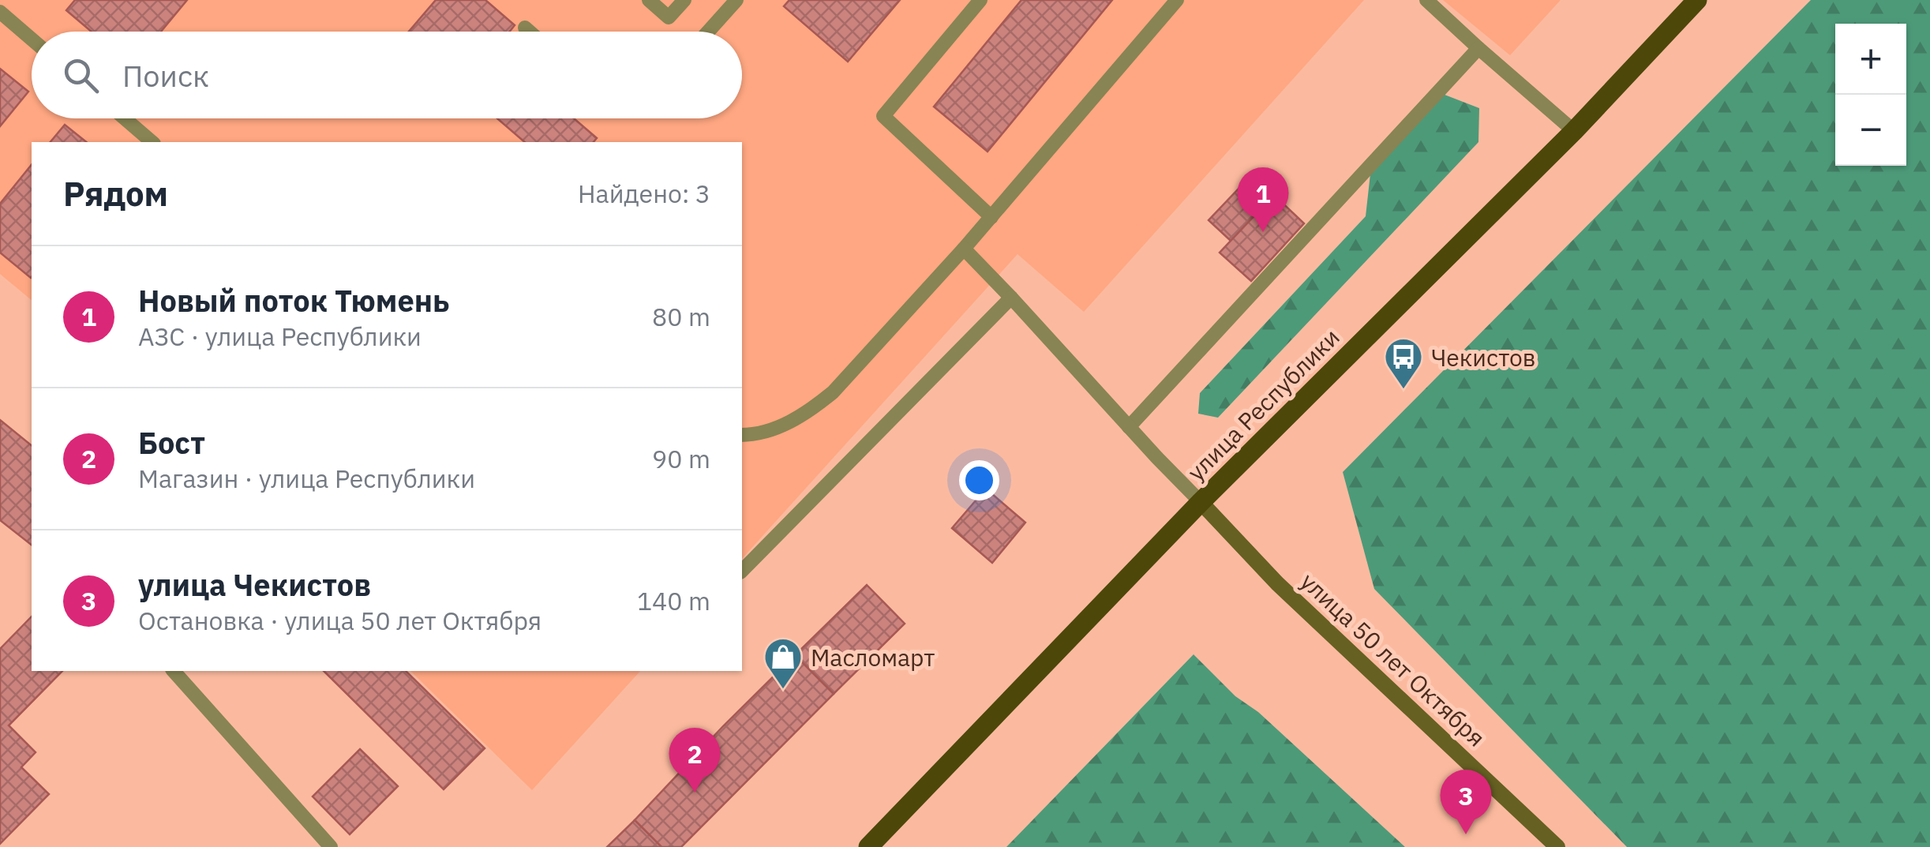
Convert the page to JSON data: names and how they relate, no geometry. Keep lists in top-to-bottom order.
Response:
{
  "streets": {
    "main road": ["улица Республики", "улица 50 лет Октября"]
  },
  "crossings": [
    ["улица Республики", "улица 50 лет Октября"]
  ],
  "places": {
    "bus stop": ["Чекистов"],
    "shop": ["Масломарт"]
  },
  "page": {
    "map_buttons": ["+", "−"],
    "search": "Поиск",
    "heading": ["Рядом", "Найдено: 3"],
    "pins": ["1", "2", "3"],
    "list": [
      {
        "mark": "1",
        "name": "Новый поток Тюмень",
        "note": "АЗС · улица Республики",
        "value": "80 m"
      },
      {
        "mark": "2",
        "name": "Бост",
        "note": "Магазин · улица Республики",
        "value": "90 m"
      },
      {
        "mark": "3",
        "name": "улица Чекистов",
        "note": "Остановка · улица 50 лет Октября",
        "value": "140 m"
      }
    ]
  }
}
